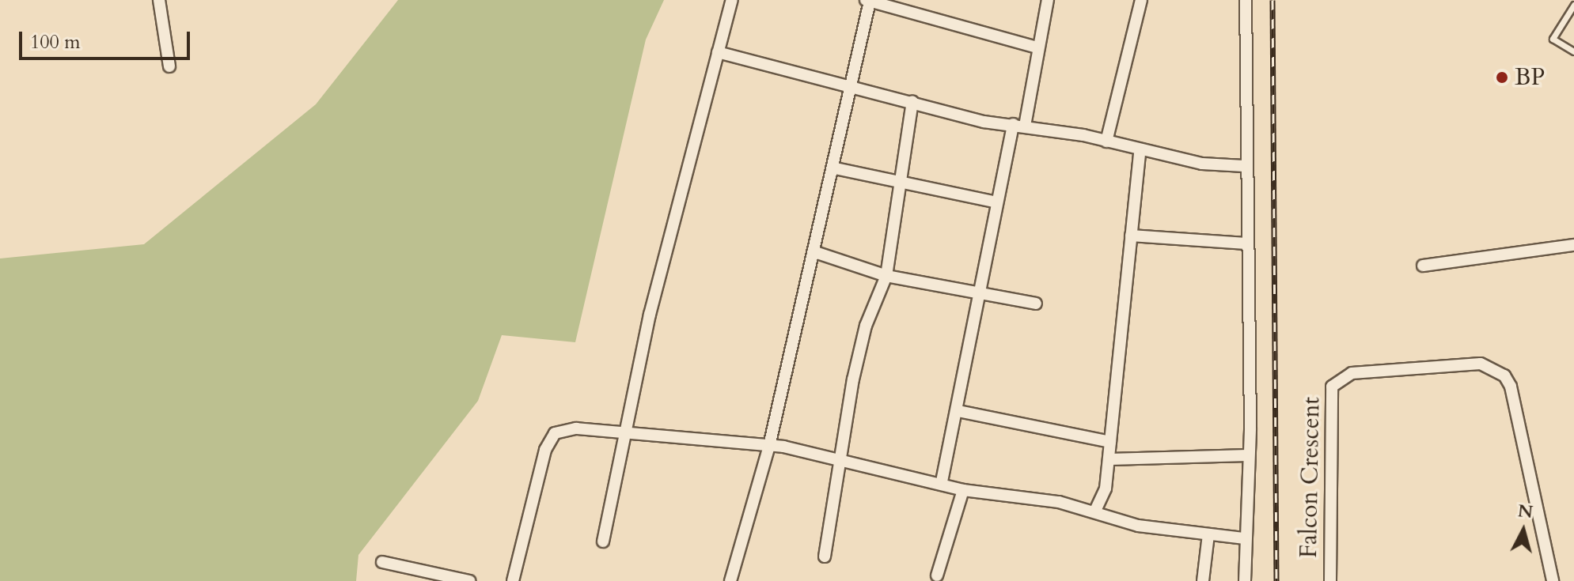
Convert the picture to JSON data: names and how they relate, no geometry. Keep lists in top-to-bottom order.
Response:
{
  "streets": {
    "street": ["Falcon Crescent"]
  },
  "places": ["BP"],
  "scale_bar": "100 m",
  "north": "top"
}
